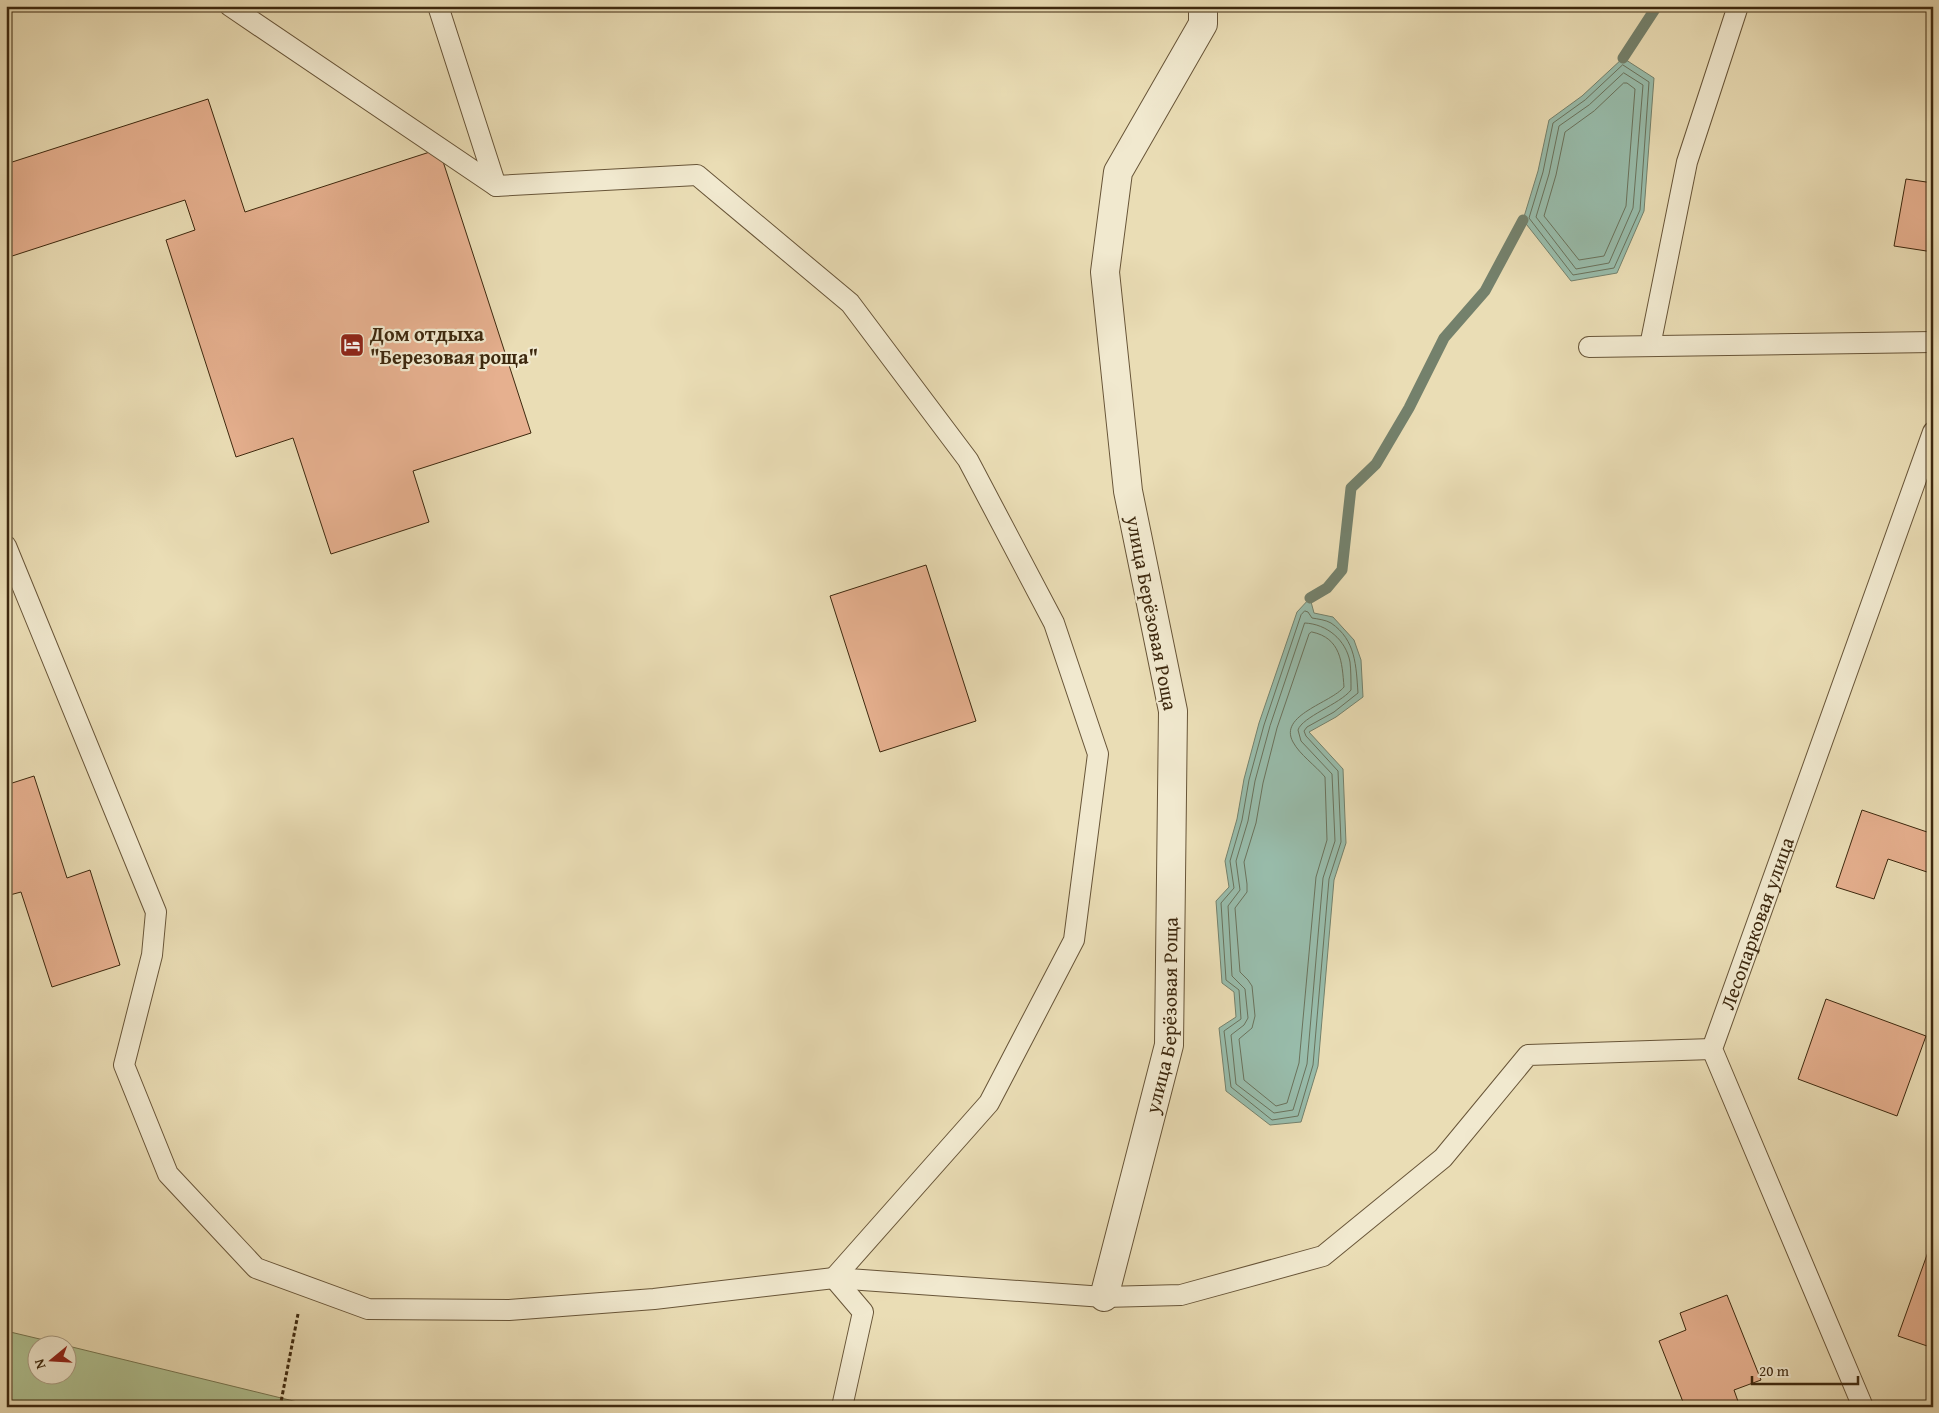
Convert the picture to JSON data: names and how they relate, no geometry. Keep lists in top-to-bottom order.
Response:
{
  "streets": {
    "street": ["улица Берёзовая Роща"],
    "lane": ["Лесопарковая улица"]
  },
  "places": {
    "hotel": ["Дом отдыха \"Березовая роща\""]
  },
  "scale_bar": "20 m",
  "north": "left"
}
